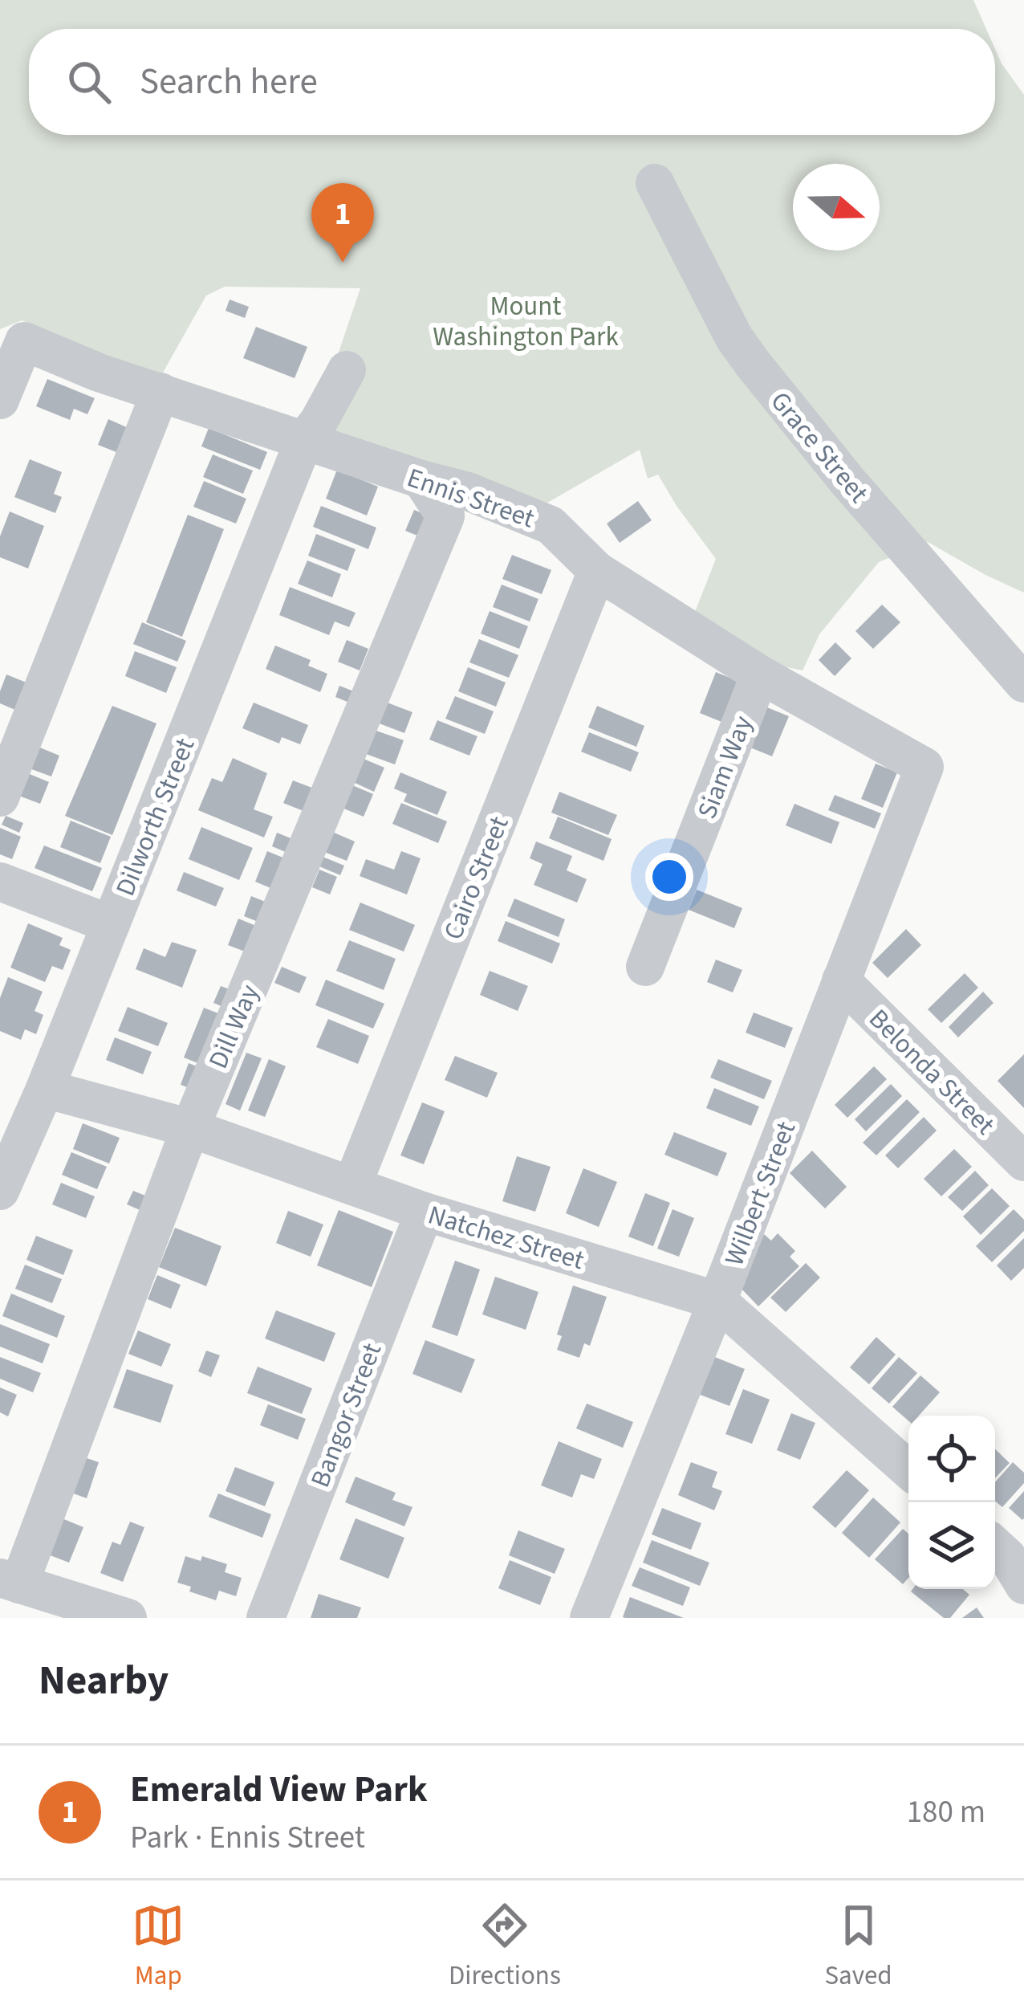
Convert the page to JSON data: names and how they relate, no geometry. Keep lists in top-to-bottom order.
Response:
{
  "streets": {
    "street": [
      "Grace Street",
      "Ennis Street",
      "Siam Way",
      "Dilworth Street",
      "Cairo Street",
      "Dill Way",
      "Belonda Street",
      "Wilbert Street",
      "Natchez Street",
      "Bangor Street"
    ]
  },
  "crossings": [
    ["Ennis Street", "Siam Way"],
    ["Ennis Street", "Dilworth Street"],
    ["Ennis Street", "Cairo Street"],
    ["Ennis Street", "Dill Way"],
    ["Ennis Street", "Wilbert Street"],
    ["Dilworth Street", "Natchez Street"],
    ["Cairo Street", "Natchez Street"],
    ["Dill Way", "Natchez Street"],
    ["Belonda Street", "Wilbert Street"],
    ["Wilbert Street", "Natchez Street"],
    ["Natchez Street", "Bangor Street"]
  ],
  "parks": ["Mount Washington Park"],
  "north": "right",
  "page": {
    "search": "Search here",
    "pins": "1",
    "heading": "Nearby",
    "list": [
      {
        "mark": "1",
        "name": "Emerald View Park",
        "note": "Park · Ennis Street",
        "value": "180 m"
      }
    ],
    "nav": ["Map", "Directions", "Saved"]
  }
}
